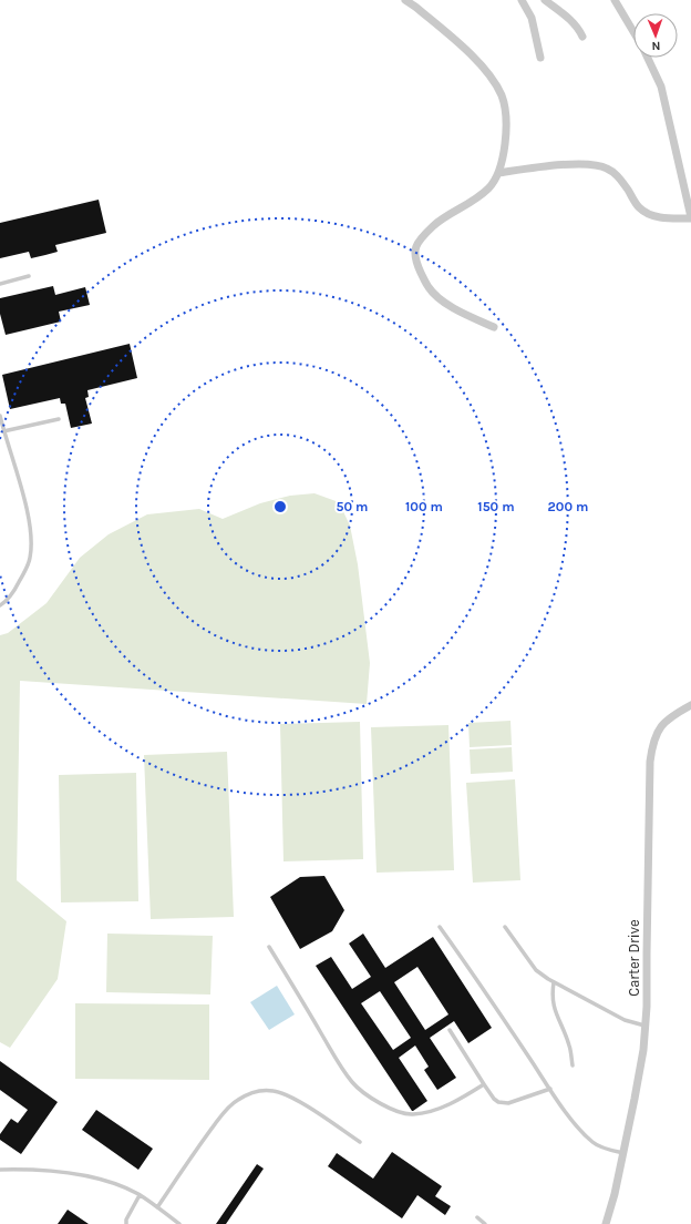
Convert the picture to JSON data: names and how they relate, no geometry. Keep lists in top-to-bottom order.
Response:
{
  "streets": {
    "street": ["Carter Drive"]
  },
  "north": "bottom",
  "rings": [
    "50 m",
    "100 m",
    "150 m",
    "200 m"
  ]
}
